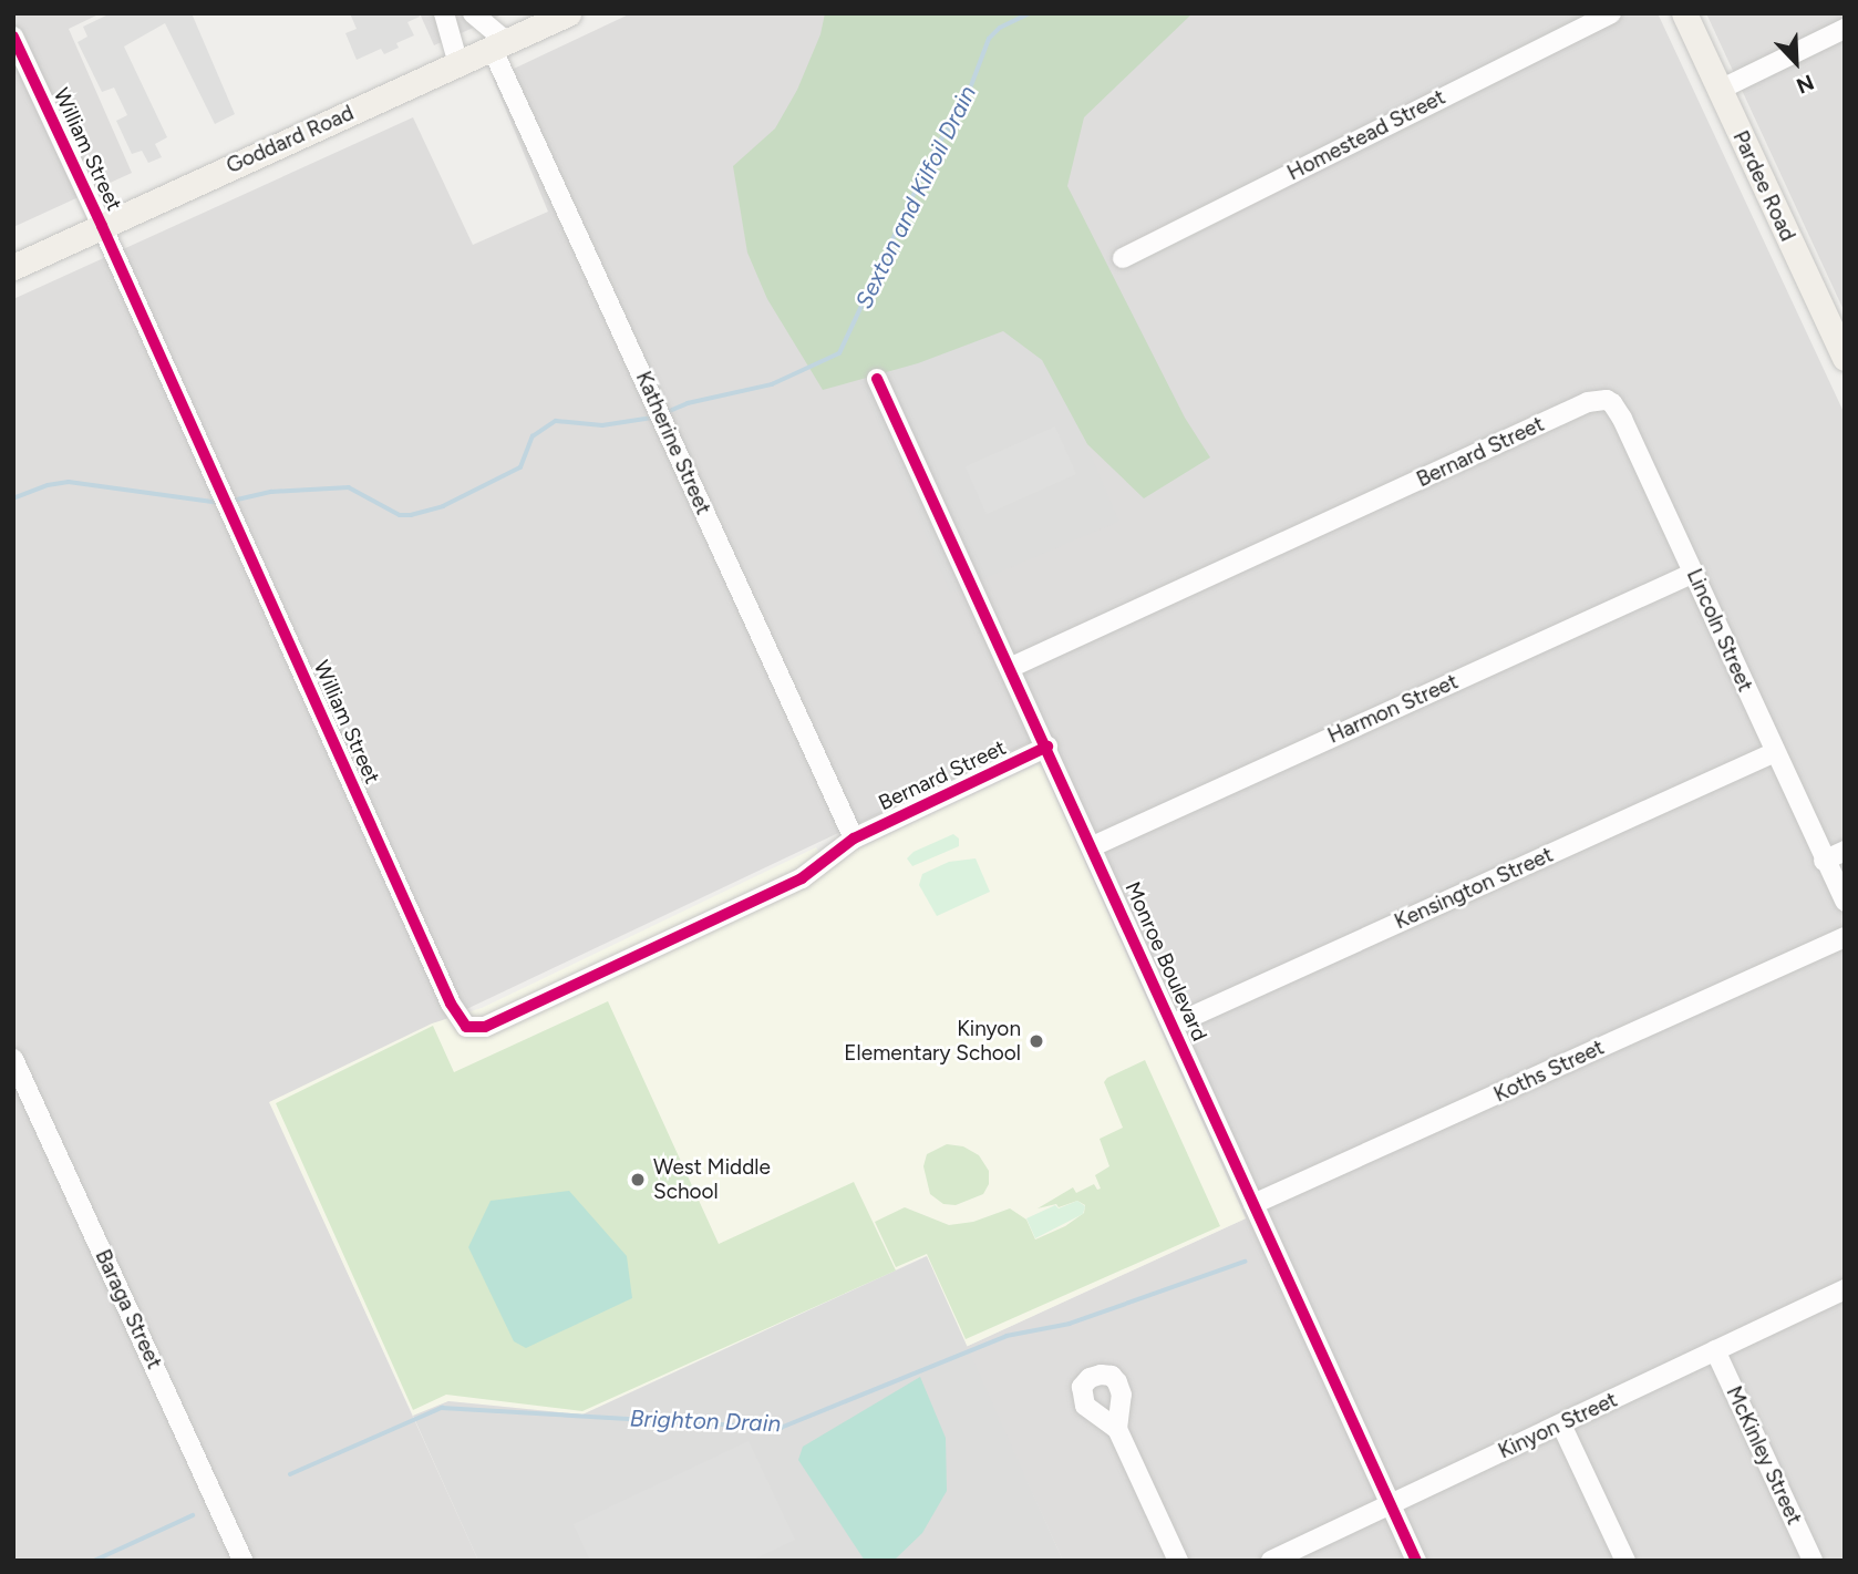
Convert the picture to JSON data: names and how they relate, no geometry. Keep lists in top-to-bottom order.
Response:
{
  "streets": {
    "main road": ["Goddard Road", "Pardee Road"],
    "street": [
      "Homestead Street",
      "William Street",
      "Katherine Street",
      "Bernard Street",
      "Lincoln Street",
      "Harmon Street",
      "Kensington Street",
      "Monroe Boulevard",
      "Koths Street",
      "Baraga Street",
      "Kinyon Street",
      "McKinley Street"
    ]
  },
  "crossings": [
    ["Goddard Road", "William Street"],
    ["Goddard Road", "Katherine Street"],
    ["William Street", "Katherine Street"],
    ["William Street", "Bernard Street"],
    ["Katherine Street", "Bernard Street"],
    ["Bernard Street", "Lincoln Street"],
    ["Bernard Street", "Monroe Boulevard"],
    ["Lincoln Street", "Harmon Street"],
    ["Lincoln Street", "Kensington Street"],
    ["Harmon Street", "Monroe Boulevard"],
    ["Kensington Street", "Monroe Boulevard"],
    ["Monroe Boulevard", "Koths Street"],
    ["Monroe Boulevard", "Kinyon Street"],
    ["Kinyon Street", "McKinley Street"]
  ],
  "water": ["Sexton and Kilfoil Drain", "Brighton Drain"],
  "places": ["Kinyon Elementary School", "West Middle School"],
  "north": "bottom right"
}
